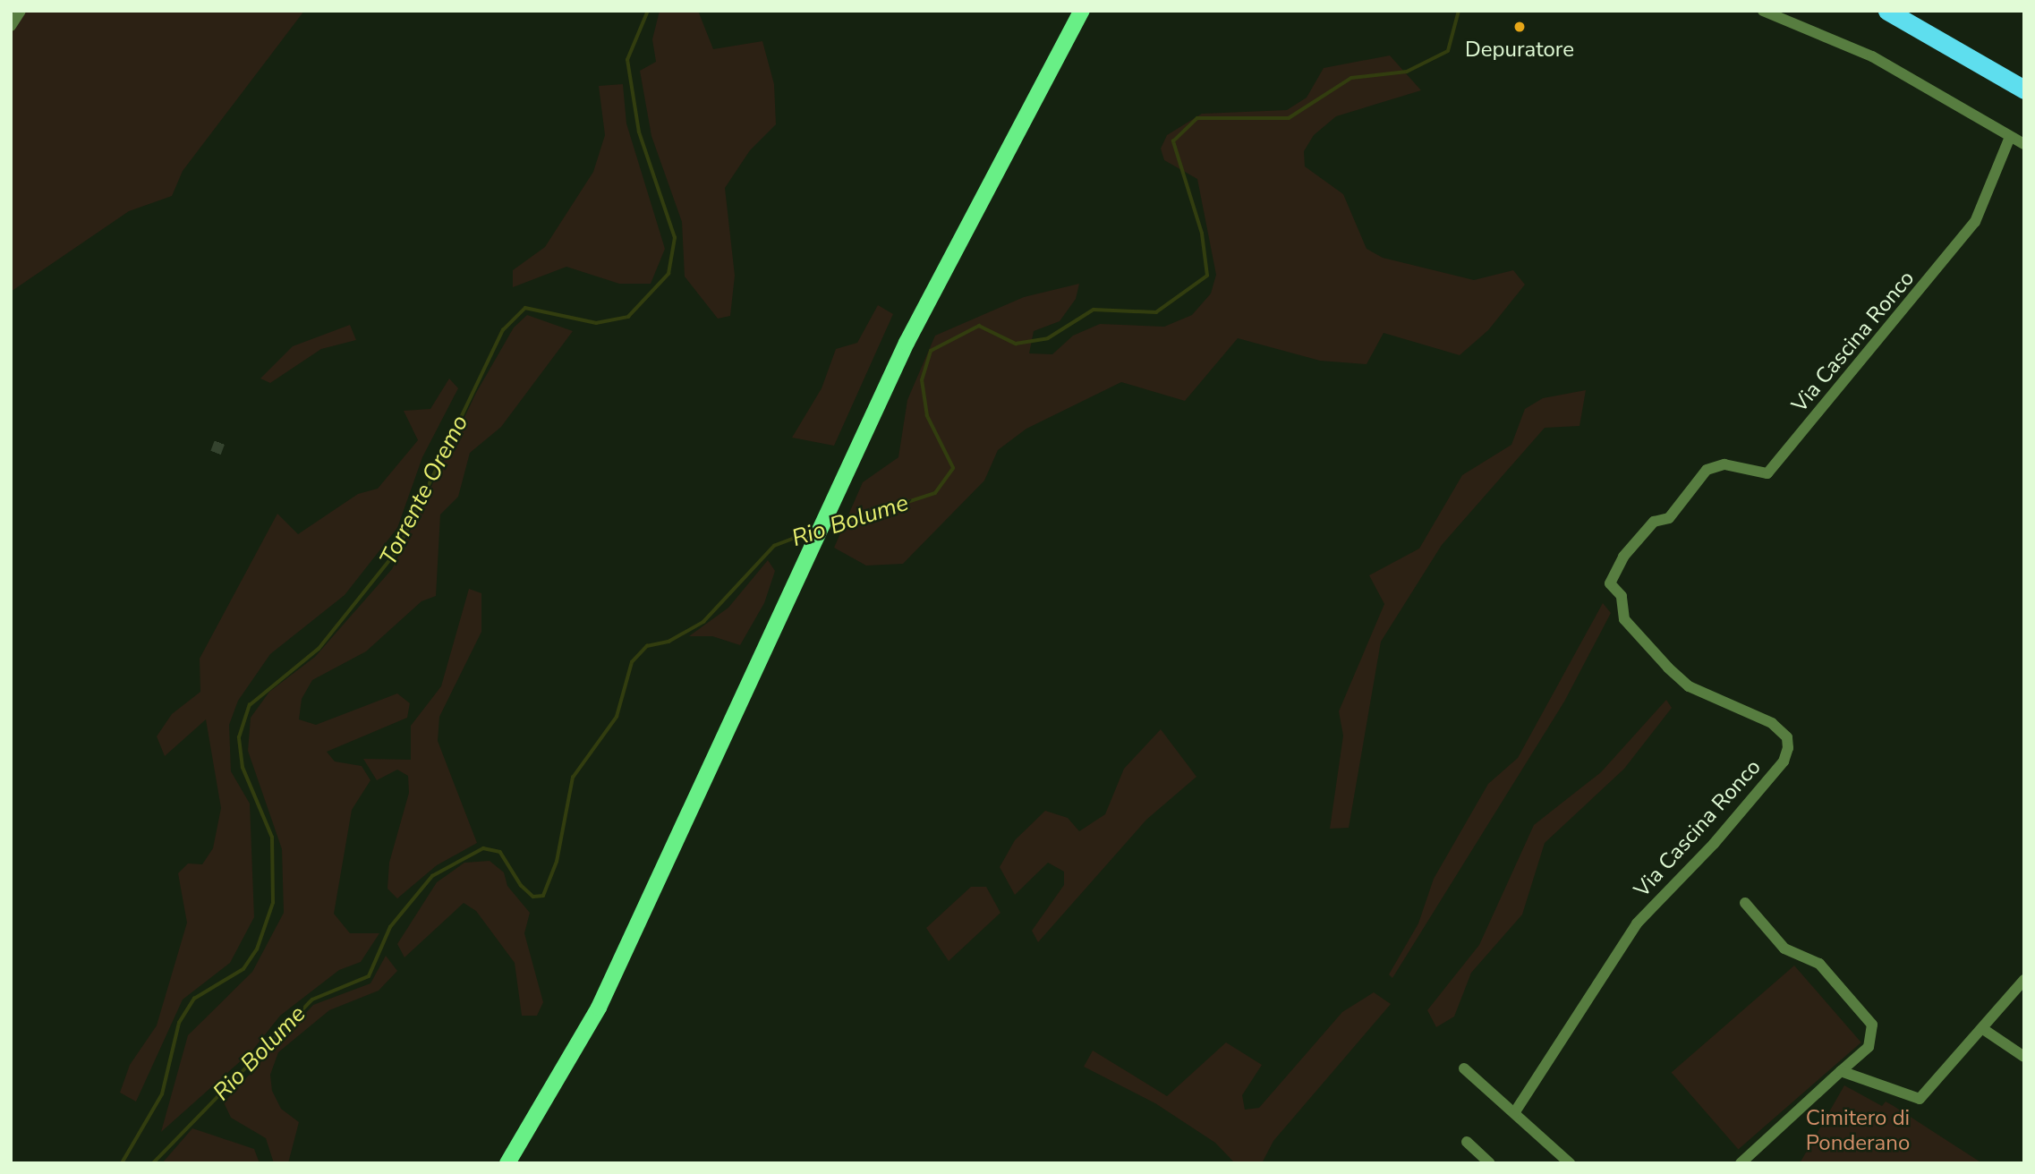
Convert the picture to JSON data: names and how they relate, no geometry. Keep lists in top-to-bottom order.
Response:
{
  "streets": {
    "street": ["Via Cascina Ronco"]
  },
  "water": ["Torrente Oremo", "Rio Bolume"],
  "parks": ["Cimitero di Ponderano"],
  "places": ["Depuratore"]
}
